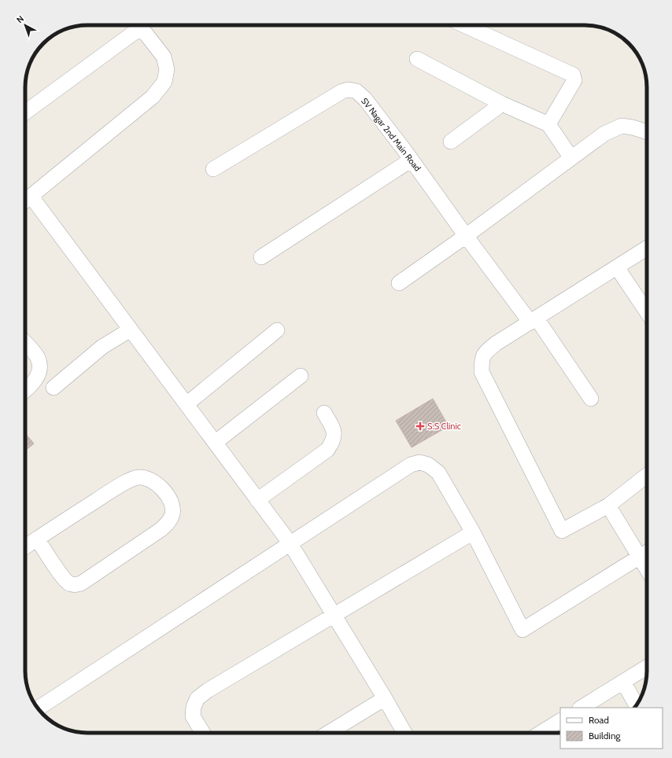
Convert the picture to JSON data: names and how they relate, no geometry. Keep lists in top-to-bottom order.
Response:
{
  "streets": {
    "street": ["SV Nagar 2nd Main Road"]
  },
  "places": {
    "health": ["S.S Clinic"]
  },
  "legend": ["Road", "Building"],
  "north": "top left"
}
